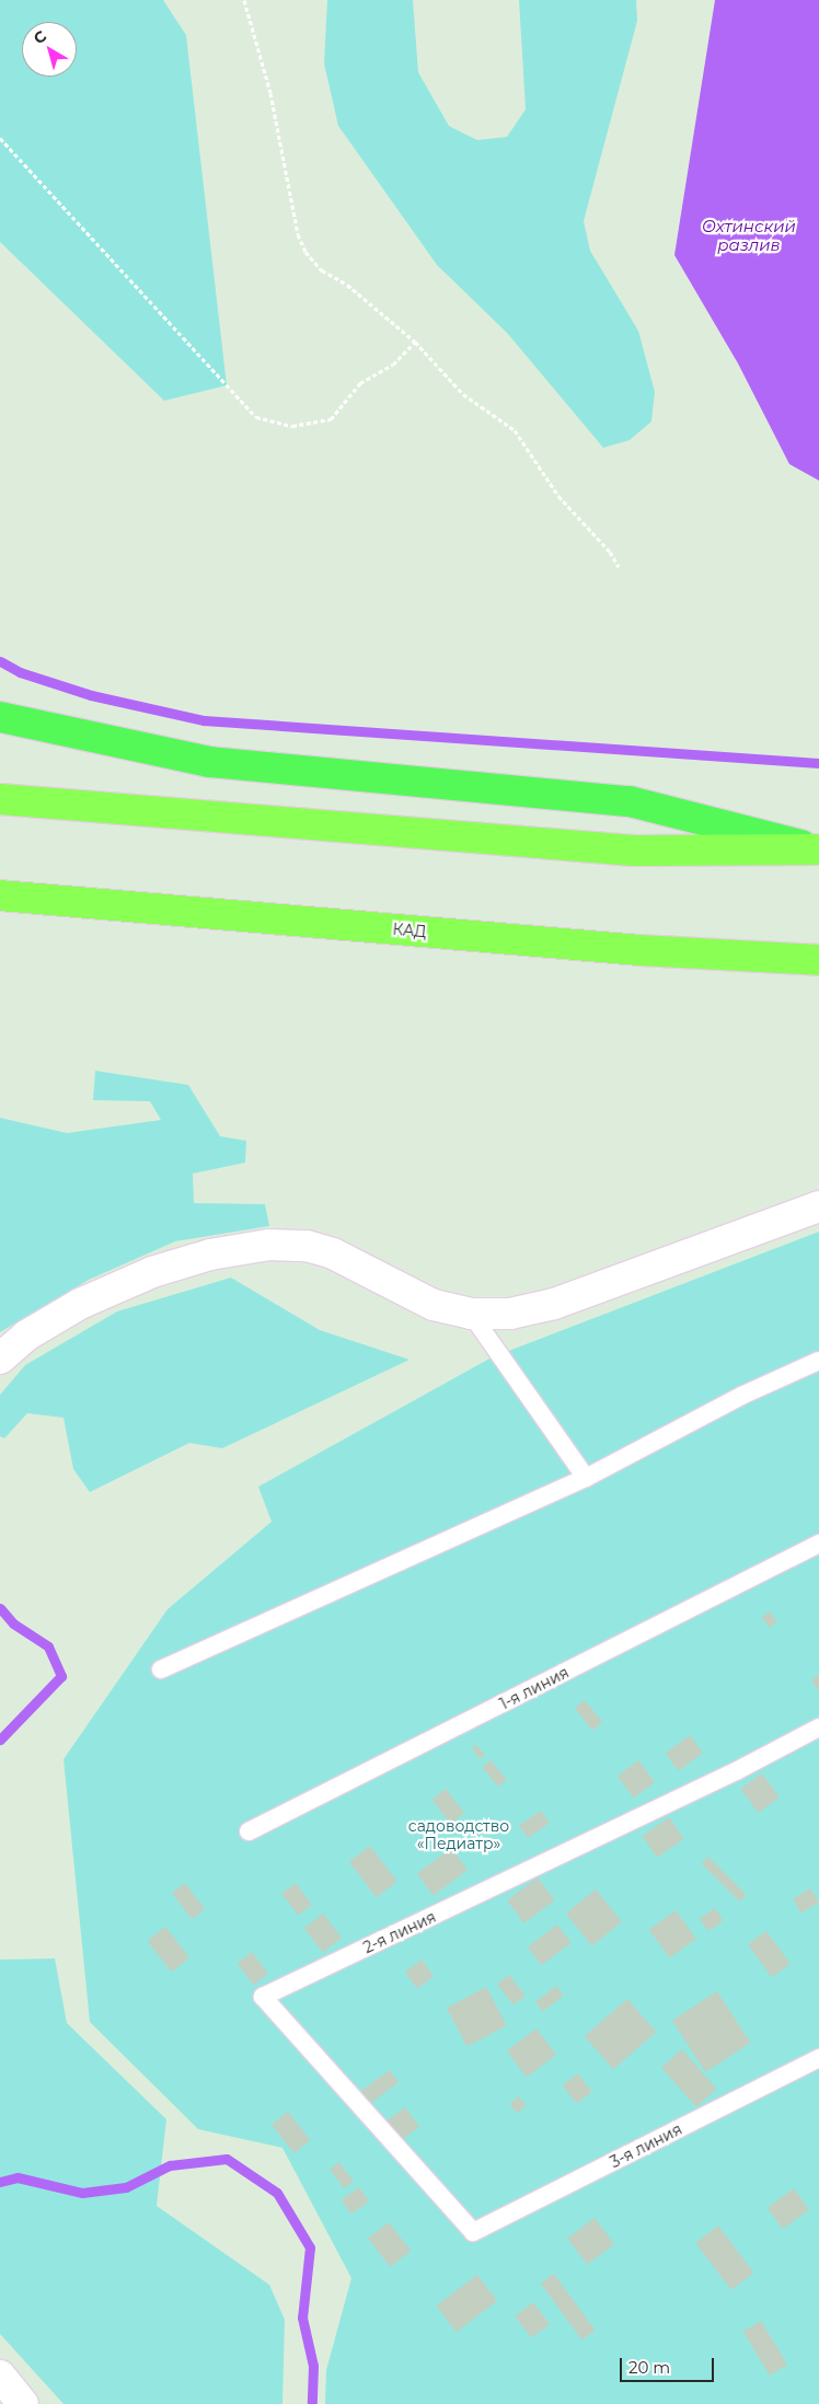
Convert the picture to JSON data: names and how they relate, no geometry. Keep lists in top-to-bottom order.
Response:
{
  "streets": {
    "highway": ["КАД"],
    "lane": ["1-я линия", "2-я линия", "3-я линия"]
  },
  "crossings": [
    ["2-я линия", "3-я линия"]
  ],
  "water": ["Охтинский разлив"],
  "parks": ["садоводство «Педиатр»"],
  "scale_bar": "20 m",
  "north": "top left"
}
